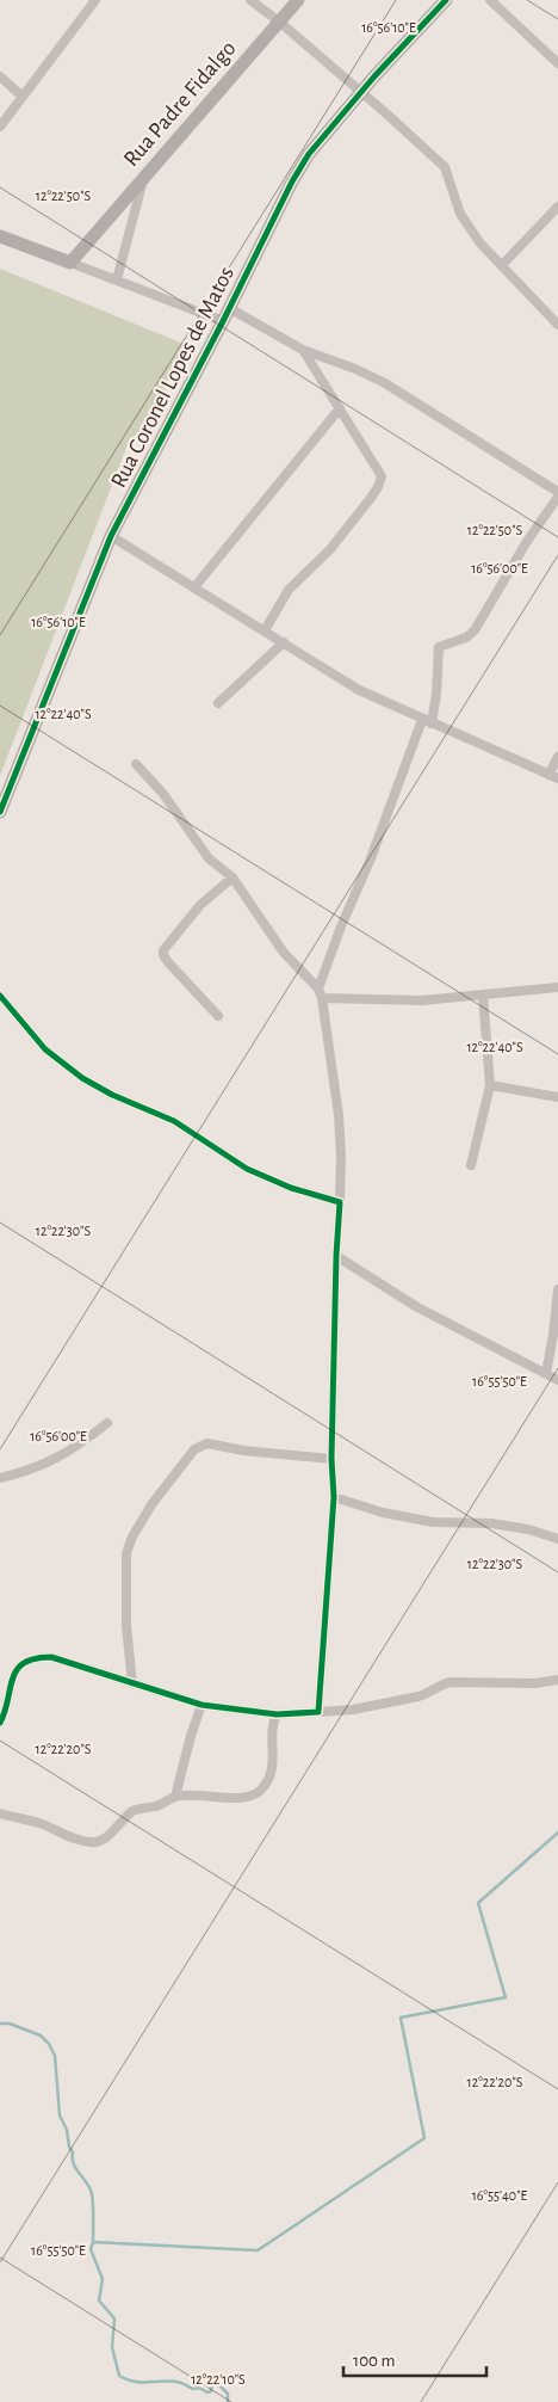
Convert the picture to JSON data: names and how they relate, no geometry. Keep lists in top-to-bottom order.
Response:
{
  "streets": {
    "street": ["Rua Padre Fidalgo", "Rua Coronel Lopes de Matos"]
  },
  "scale_bar": "100 m",
  "coordinates": [
    "16°56'10\"E",
    "12°22'50\"S",
    "16°56'00\"E",
    "12°22'40\"S",
    "12°22'30\"S",
    "16°55'50\"E",
    "12°22'20\"S",
    "16°55'40\"E",
    "12°22'10\"S"
  ]
}
